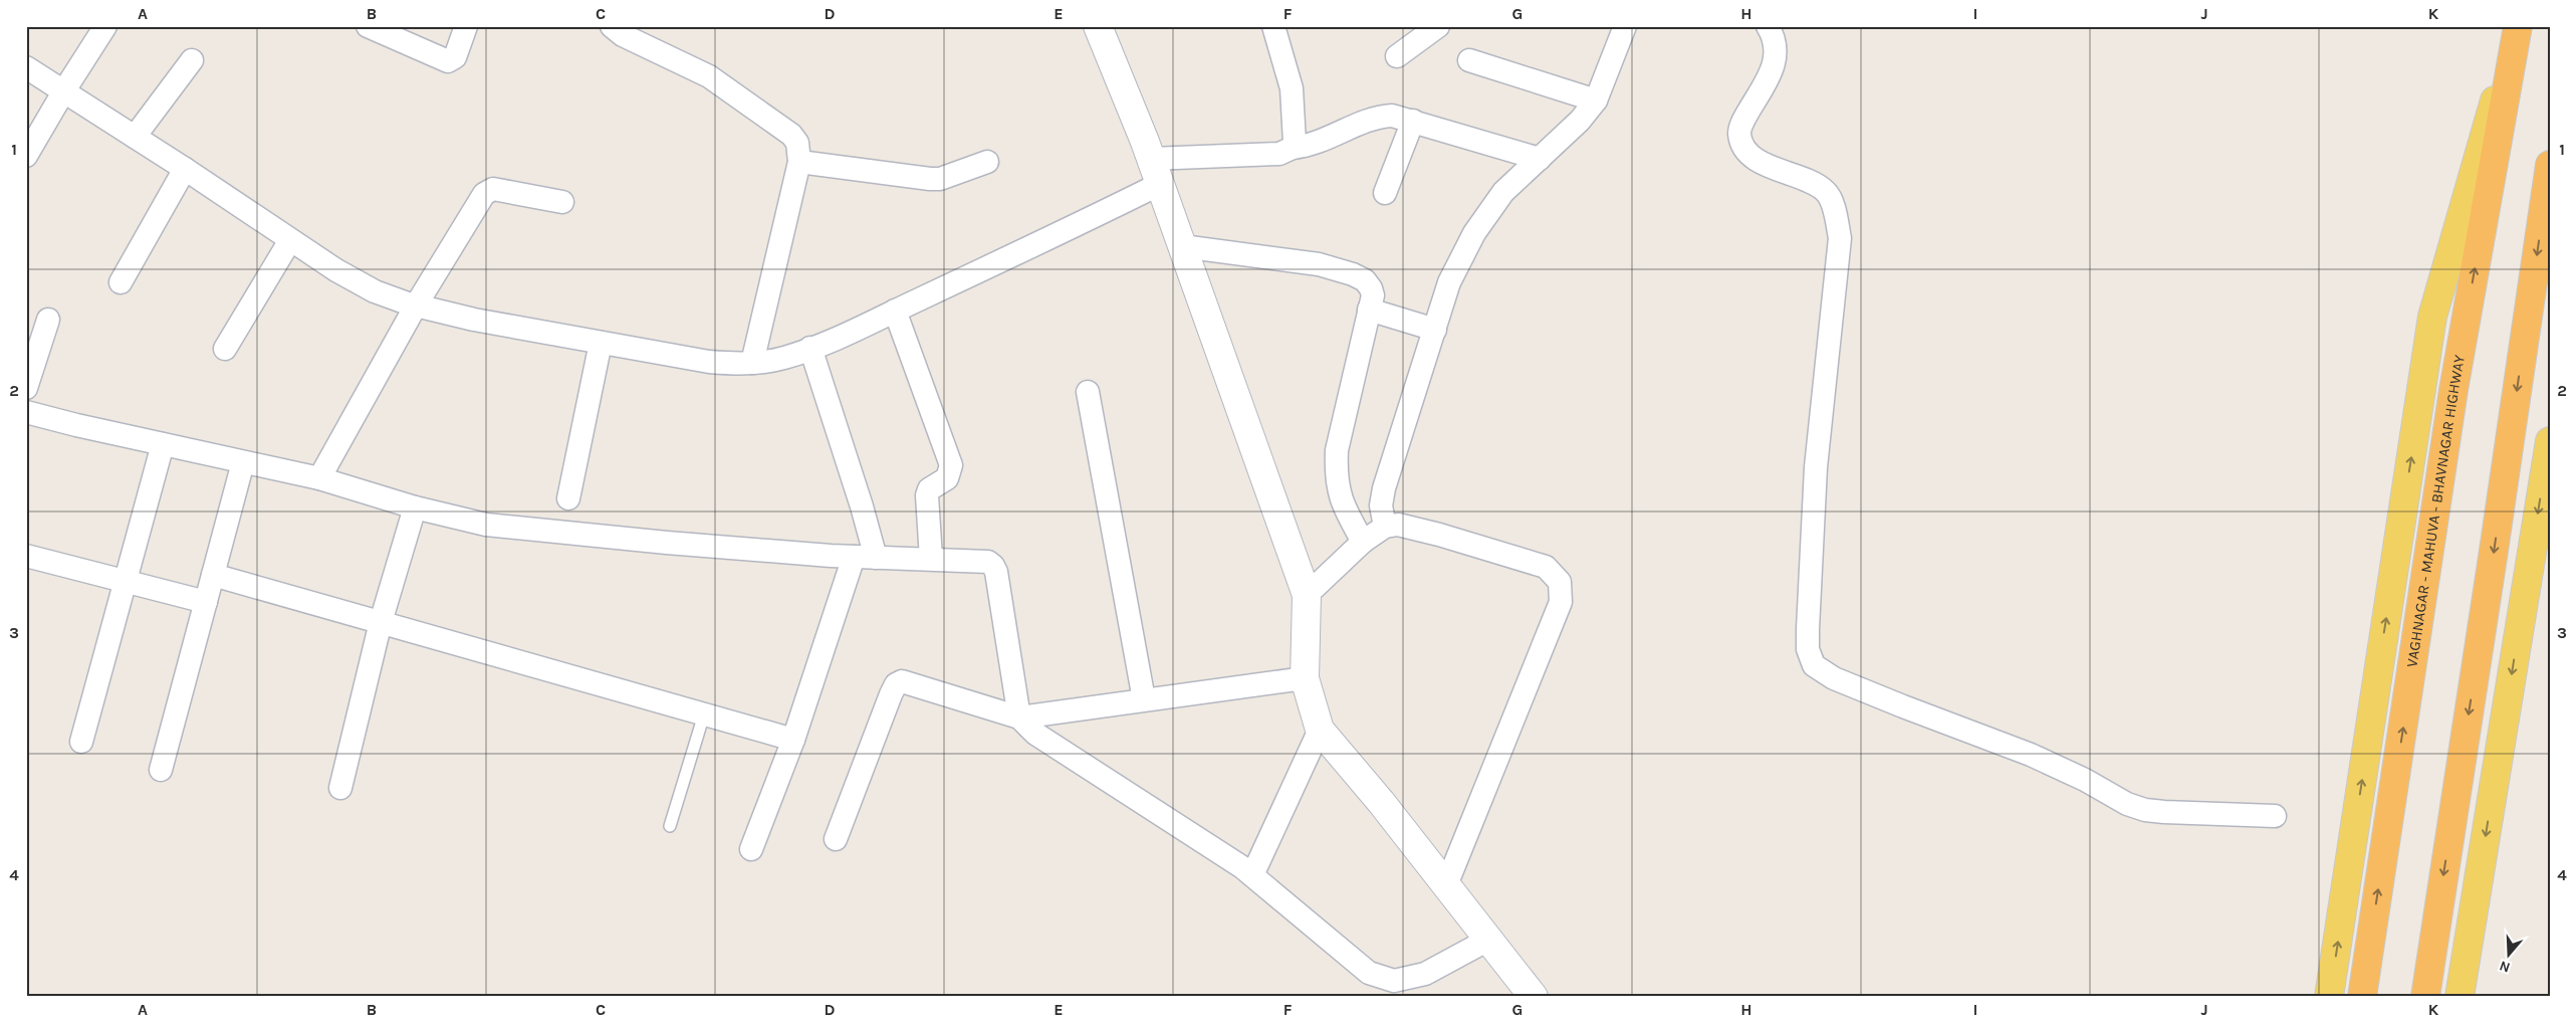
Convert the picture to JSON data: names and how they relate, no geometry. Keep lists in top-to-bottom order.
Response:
{
  "streets": {
    "highway": ["VAGHNAGAR - MAHUVA - BHAVNAGAR HIGHWAY"]
  },
  "north": "bottom",
  "grid": {
    "columns": [
      "A",
      "B",
      "C",
      "D",
      "E",
      "F",
      "G",
      "H",
      "I",
      "J",
      "K"
    ],
    "rows": [
      "1",
      "2",
      "3",
      "4"
    ]
  }
}
